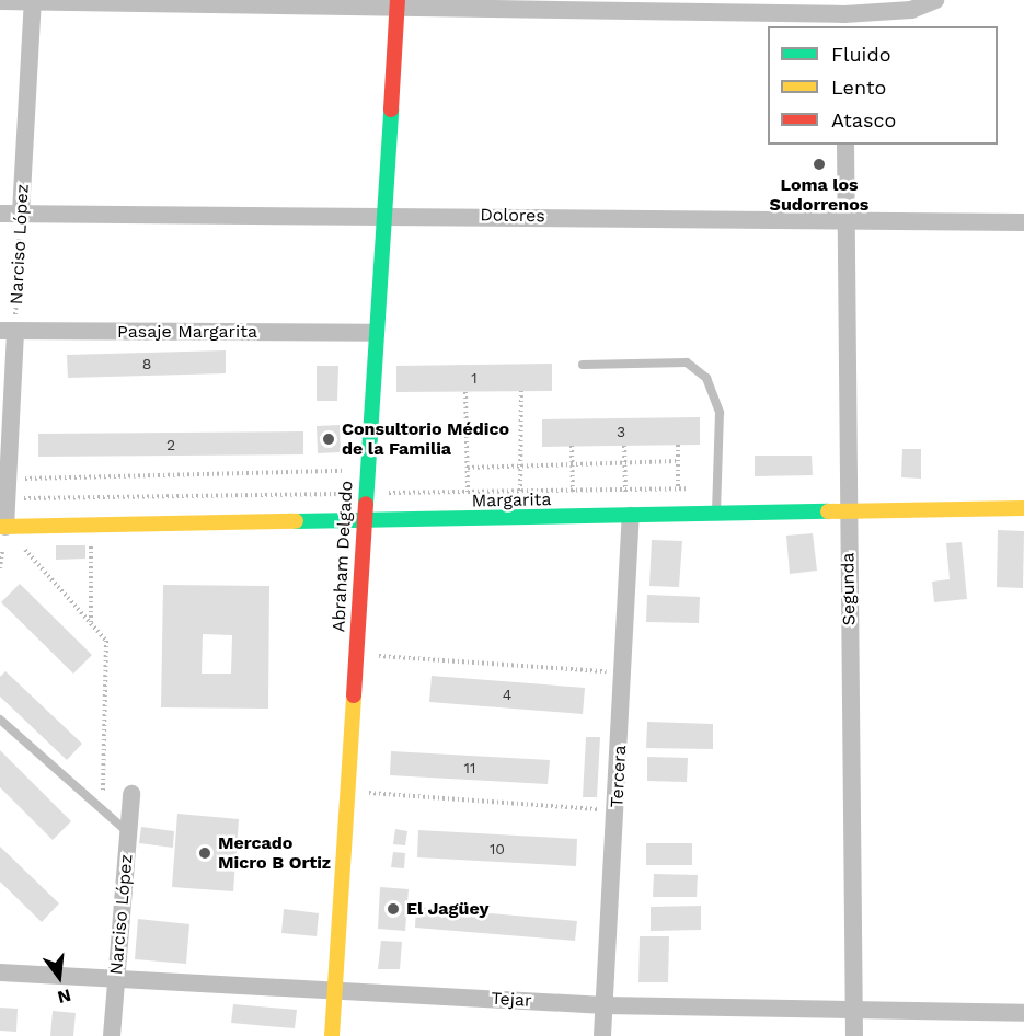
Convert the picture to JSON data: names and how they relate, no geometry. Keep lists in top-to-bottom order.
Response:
{
  "streets": {
    "street": [
      "Dolores",
      "Narciso López",
      "Pasaje Margarita",
      "Margarita",
      "Abraham Delgado",
      "Segunda",
      "Tercera",
      "Tejar"
    ]
  },
  "crossings": [
    ["Dolores", "Narciso López"],
    ["Dolores", "Abraham Delgado"],
    ["Dolores", "Segunda"],
    ["Narciso López", "Pasaje Margarita"],
    ["Narciso López", "Margarita"],
    ["Narciso López", "Tejar"],
    ["Pasaje Margarita", "Abraham Delgado"],
    ["Margarita", "Abraham Delgado"],
    ["Margarita", "Segunda"],
    ["Margarita", "Tercera"],
    ["Abraham Delgado", "Tejar"],
    ["Segunda", "Tejar"],
    ["Tercera", "Tejar"]
  ],
  "places": [
    "Loma los Sudorrenos",
    "Consultorio Médico de la Familia",
    "Mercado Micro B Ortiz",
    "El Jagüey"
  ],
  "house_numbers": [
    "8",
    "1",
    "3",
    "2",
    "4",
    "11",
    "10"
  ],
  "legend": ["Fluido", "Lento", "Atasco"],
  "north": "bottom"
}
